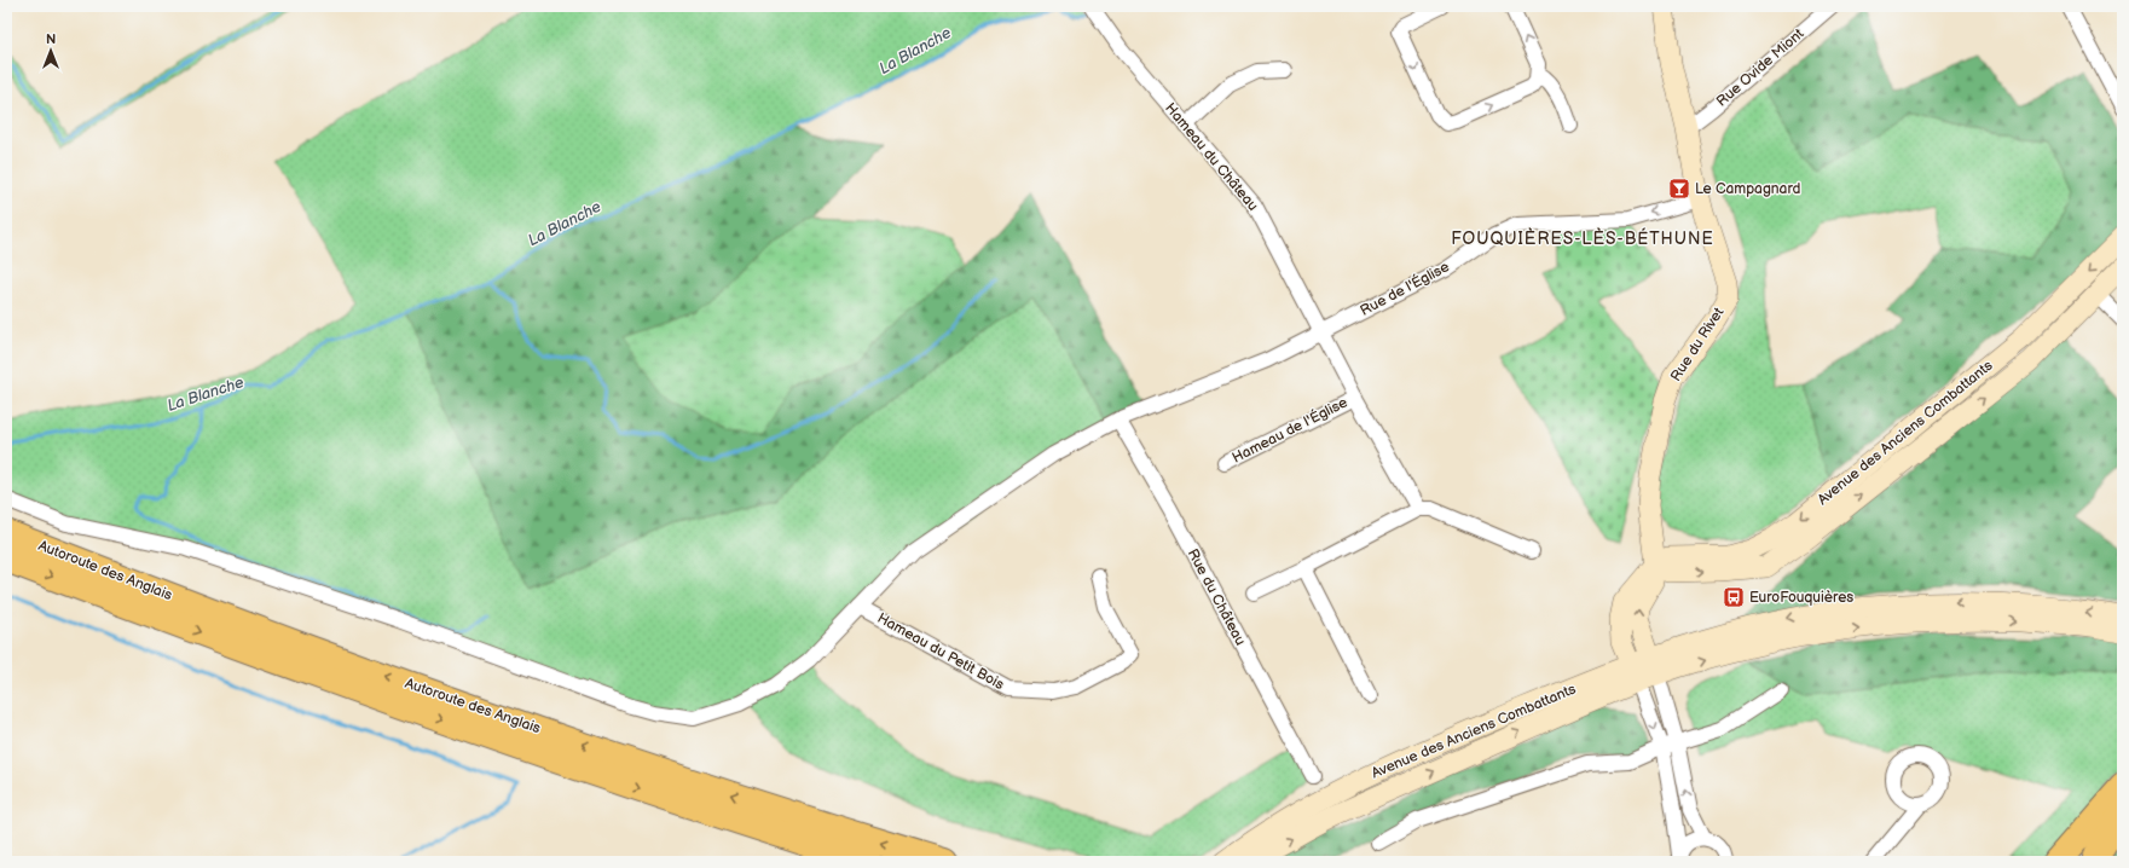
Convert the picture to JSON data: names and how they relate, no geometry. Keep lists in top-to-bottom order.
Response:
{
  "streets": {
    "highway": ["Autoroute des Anglais"],
    "street": [
      "Rue Ovide Miont",
      "Hameau du Château",
      "Rue de l'Église",
      "Rue du Rivet",
      "Hameau de l'Église",
      "Avenue des Anciens Combattants",
      "Rue du Château",
      "Hameau du Petit Bois"
    ]
  },
  "crossings": [
    ["Rue Ovide Miont", "Rue du Rivet"],
    ["Hameau du Château", "Rue de l'Église"],
    ["Hameau du Château", "Hameau de l'Église"],
    ["Rue de l'Église", "Rue du Rivet"],
    ["Rue de l'Église", "Hameau de l'Église"],
    ["Rue de l'Église", "Rue du Château"],
    ["Rue de l'Église", "Hameau du Petit Bois"],
    ["Rue du Rivet", "Avenue des Anciens Combattants"]
  ],
  "districts": ["FOUQUIÈRES-LÈS-BÉTHUNE"],
  "water": ["La Blanche"],
  "places": {
    "bar": ["Le Campagnard"],
    "bus stop": ["EuroFouquières"]
  },
  "north": "top"
}
